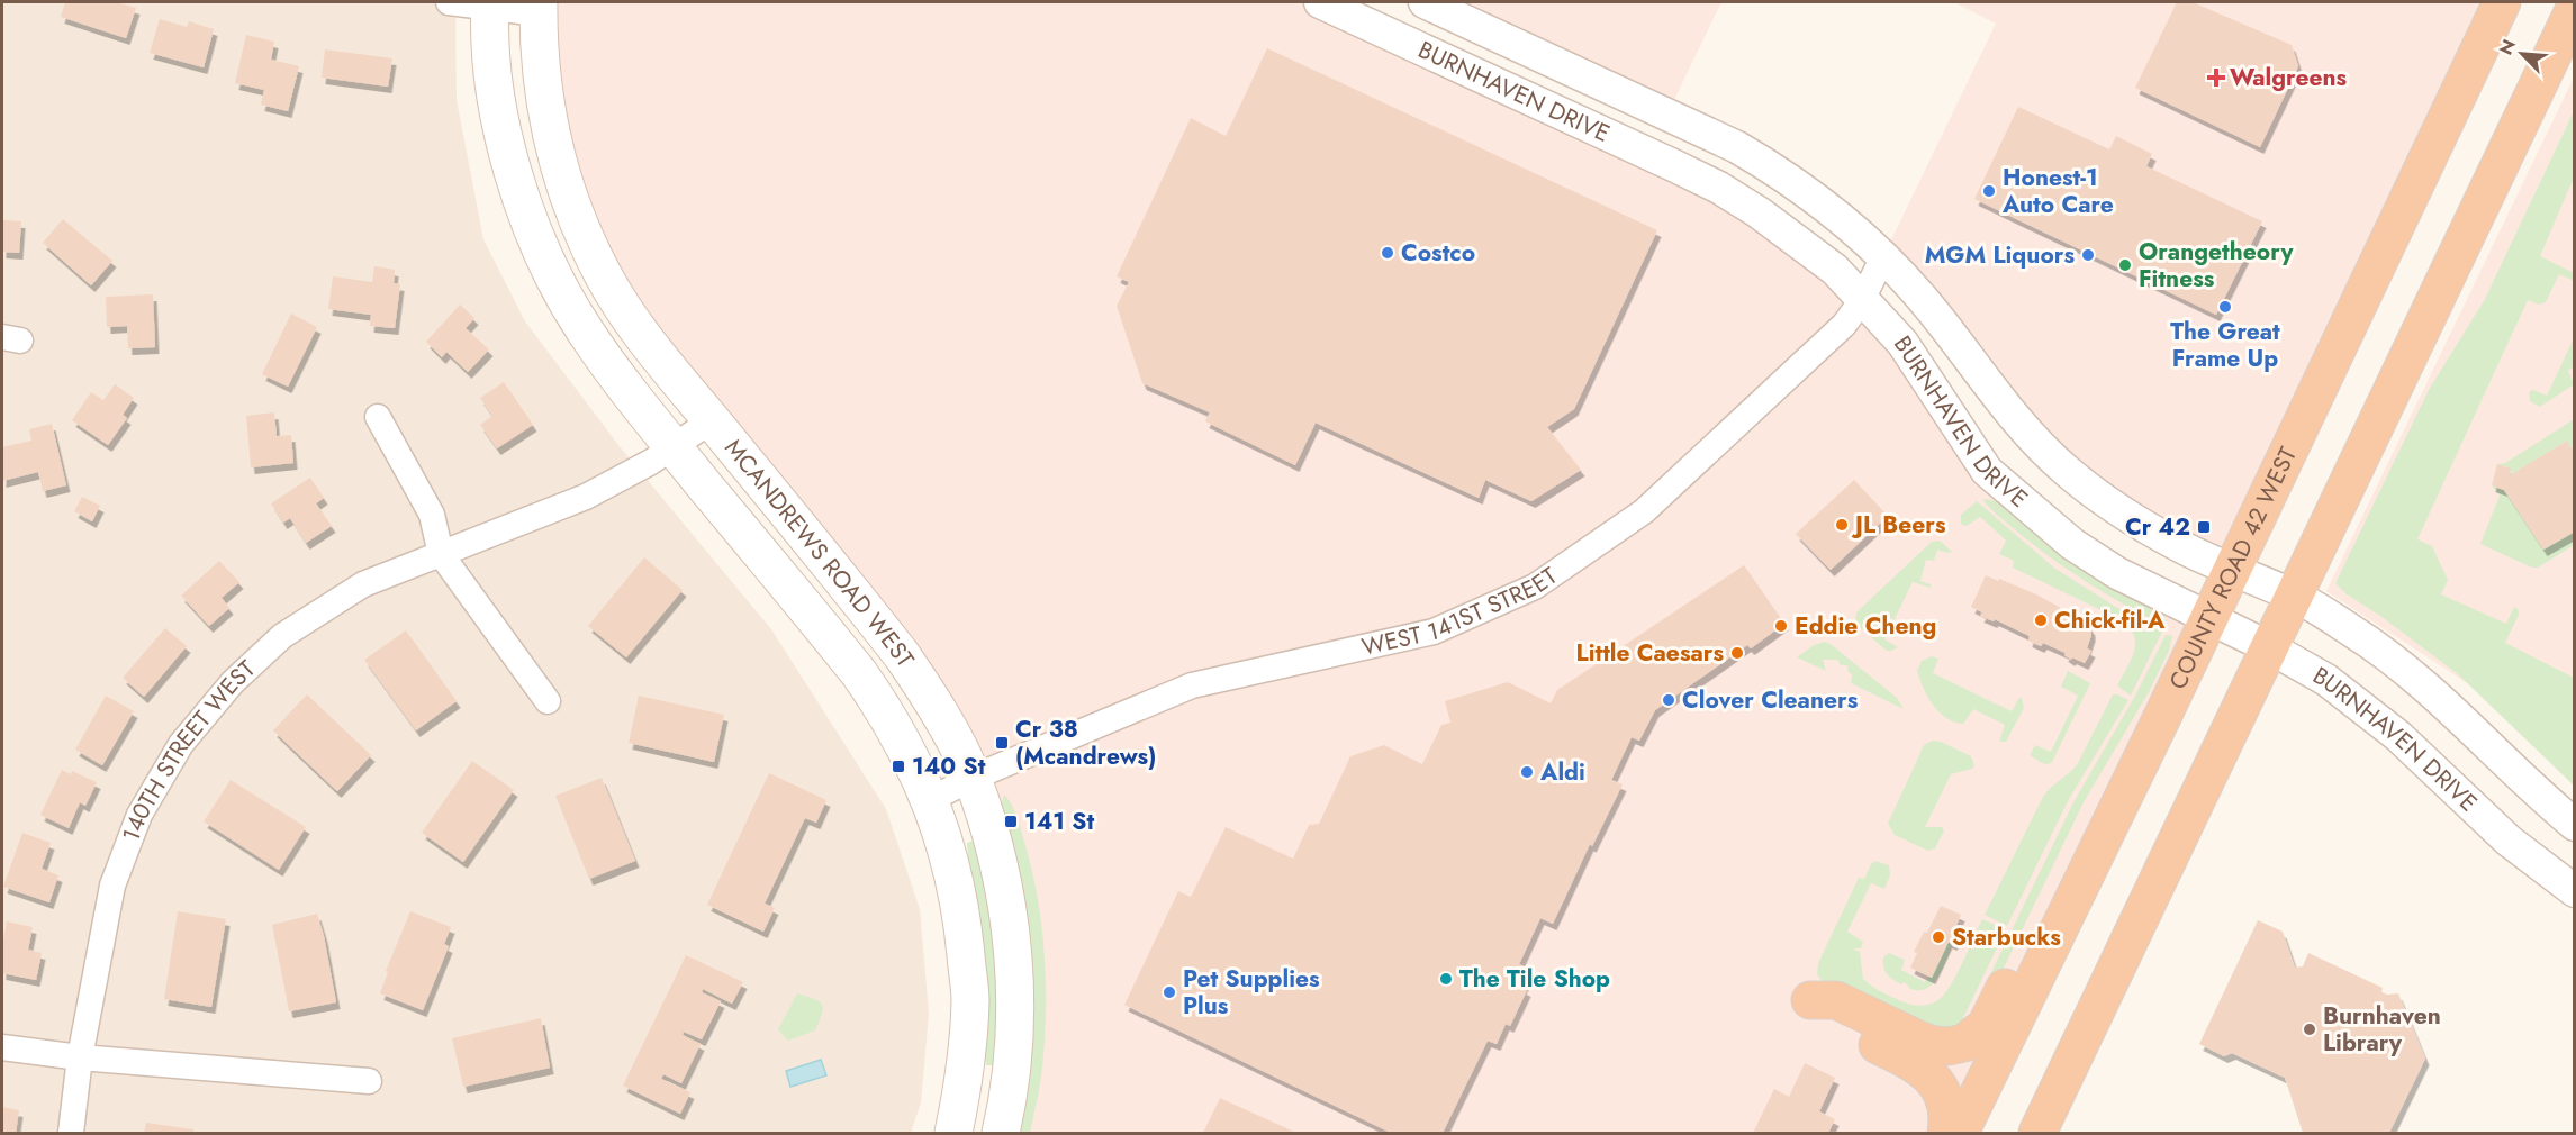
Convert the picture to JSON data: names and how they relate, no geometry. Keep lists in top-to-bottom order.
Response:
{
  "streets": {
    "highway": ["COUNTY ROAD 42 WEST"],
    "main road": ["MCANDREWS ROAD WEST"],
    "street": ["BURNHAVEN DRIVE", "WEST 141ST STREET", "140TH STREET WEST"]
  },
  "crossings": [
    ["BURNHAVEN DRIVE", "COUNTY ROAD 42 WEST"],
    ["BURNHAVEN DRIVE", "WEST 141ST STREET"],
    ["MCANDREWS ROAD WEST", "WEST 141ST STREET"],
    ["MCANDREWS ROAD WEST", "140TH STREET WEST"]
  ],
  "places": {
    "health": ["Walgreens"],
    "other": [
      "Honest-1 Auto Care",
      "Costco",
      "MGM Liquors",
      "Orangetheory Fitness",
      "The Great Frame Up",
      "JL Beers",
      "Chick-fil-A",
      "Eddie Cheng",
      "Little Caesars",
      "Clover Cleaners",
      "Aldi",
      "Starbucks",
      "The Tile Shop",
      "Pet Supplies Plus",
      "Burnhaven Library"
    ],
    "transit": [
      "Cr 42",
      "Cr 38 (Mcandrews)",
      "140 St",
      "141 St"
    ]
  },
  "north": "top left"
}
